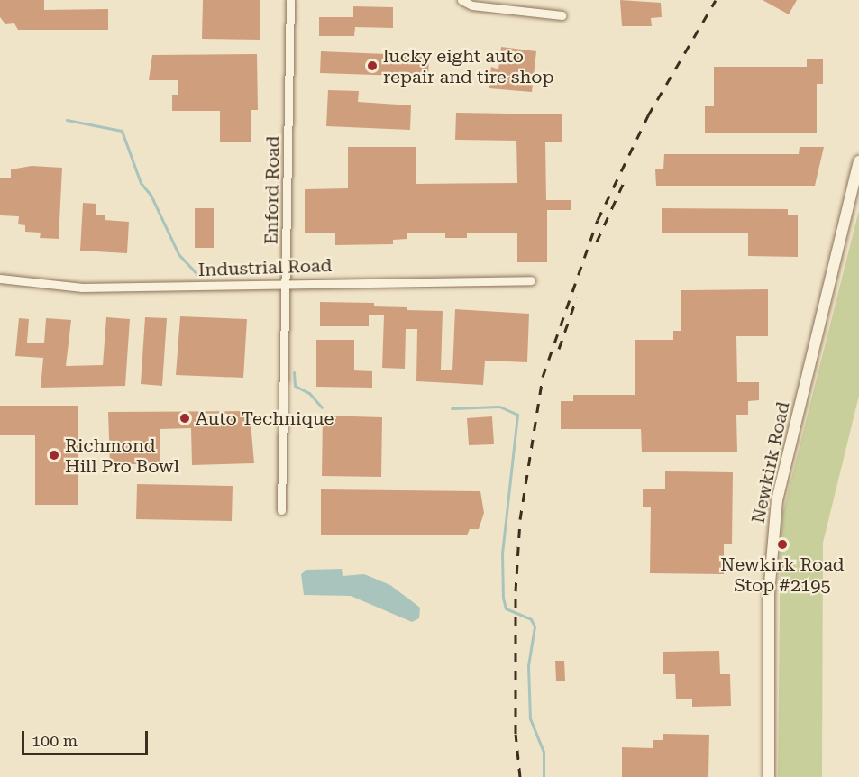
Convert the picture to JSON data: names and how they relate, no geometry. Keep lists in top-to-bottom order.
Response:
{
  "streets": {
    "street": ["Enford Road", "Industrial Road", "Newkirk Road"]
  },
  "crossings": [
    ["Enford Road", "Industrial Road"]
  ],
  "places": [
    "lucky eight auto repair and tire shop",
    "Auto Technique",
    "Richmond Hill Pro Bowl",
    "Newkirk Road Stop #2195"
  ],
  "scale_bar": "100 m"
}
